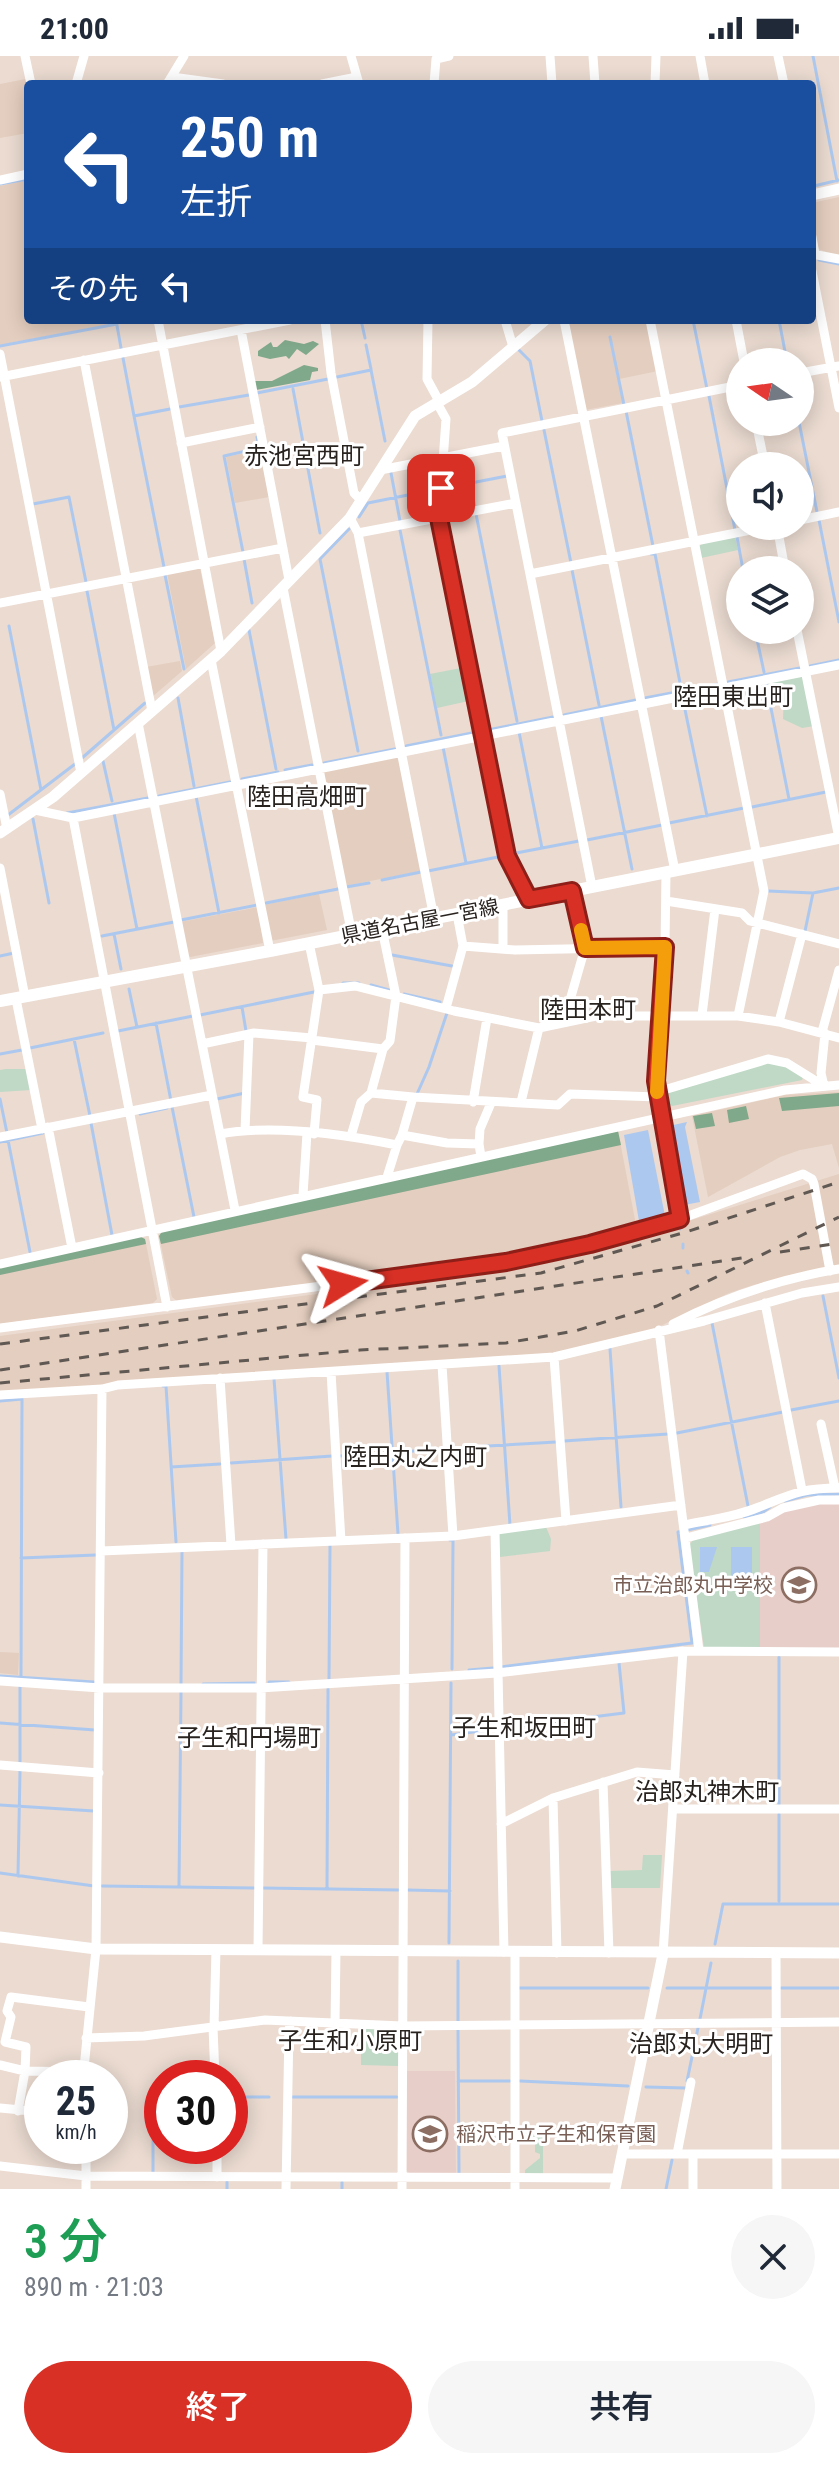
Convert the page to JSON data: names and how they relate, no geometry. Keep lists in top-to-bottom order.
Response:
{
  "streets": {
    "main road": ["県道名古屋一宮線"]
  },
  "districts": [
    "赤池宮西町",
    "陸田東出町",
    "陸田高畑町",
    "陸田本町",
    "陸田丸之内町",
    "子生和坂田町",
    "子生和円場町",
    "治郎丸神木町",
    "子生和小原町",
    "治郎丸大明町"
  ],
  "places": {
    "school or university": ["市立治郎丸中学校", "稲沢市立子生和保育園"]
  },
  "north": "left",
  "page": {
    "status": "21:00",
    "turn": ["250 m", "左折"],
    "then": "その先",
    "speed": "25 km/h",
    "limit": "30",
    "heading": ["3 分", "890 m · 21:03"],
    "buttons": ["終了", "共有"]
  }
}
